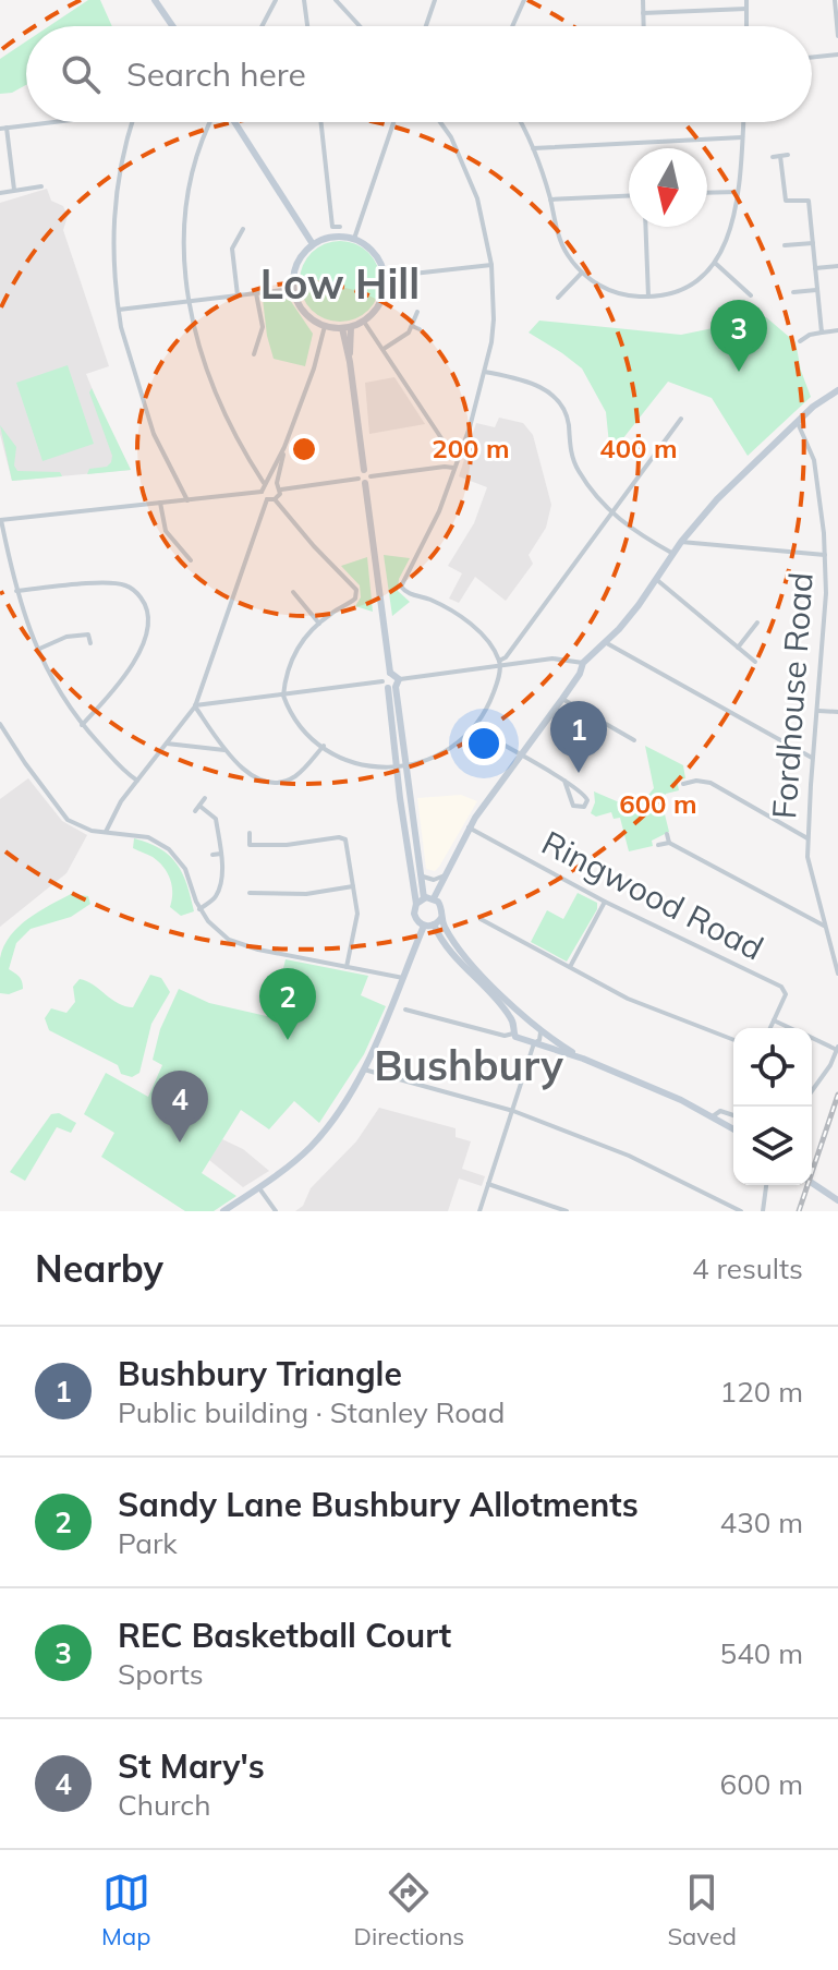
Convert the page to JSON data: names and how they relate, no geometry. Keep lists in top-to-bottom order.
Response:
{
  "streets": {
    "street": ["Fordhouse Road", "Ringwood Road"]
  },
  "districts": ["Low Hill", "Bushbury"],
  "north": "bottom",
  "page": {
    "search": "Search here",
    "pins": [
      "3",
      "1",
      "2",
      "4"
    ],
    "heading": ["Nearby", "4 results"],
    "list": [
      {
        "mark": "1",
        "name": "Bushbury Triangle",
        "note": "Public building · Stanley Road",
        "value": "120 m"
      },
      {
        "mark": "2",
        "name": "Sandy Lane Bushbury Allotments",
        "note": "Park",
        "value": "430 m"
      },
      {
        "mark": "3",
        "name": "REC Basketball Court",
        "note": "Sports",
        "value": "540 m"
      },
      {
        "mark": "4",
        "name": "St Mary's",
        "note": "Church",
        "value": "600 m"
      }
    ],
    "nav": ["Map", "Directions", "Saved"]
  },
  "rings": ["200 m", "400 m", "600 m"]
}
